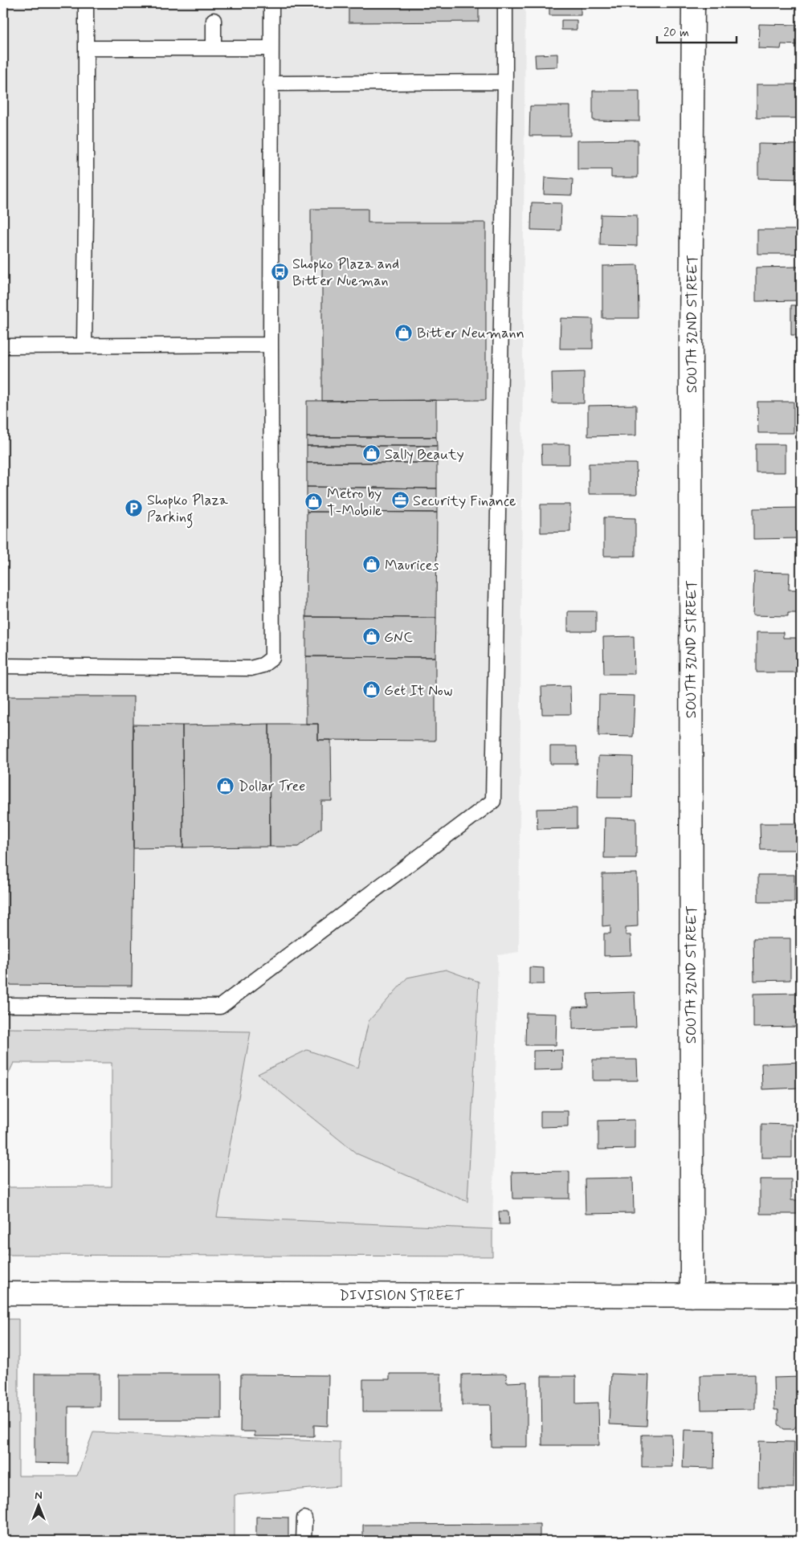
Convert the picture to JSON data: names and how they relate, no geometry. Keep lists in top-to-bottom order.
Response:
{
  "streets": {
    "street": ["SOUTH 32ND STREET", "DIVISION STREET"]
  },
  "crossings": [
    ["SOUTH 32ND STREET", "DIVISION STREET"]
  ],
  "places": {
    "bus stop": ["Shopko Plaza and Bitter Nueman"],
    "shop": [
      "Bitter Neumann",
      "Sally Beauty",
      "Metro by T-Mobile",
      "Maurices",
      "GNC",
      "Get It Now",
      "Dollar Tree"
    ],
    "office": ["Security Finance"],
    "parking": ["Shopko Plaza Parking"]
  },
  "scale_bar": "20 m",
  "north": "top"
}
